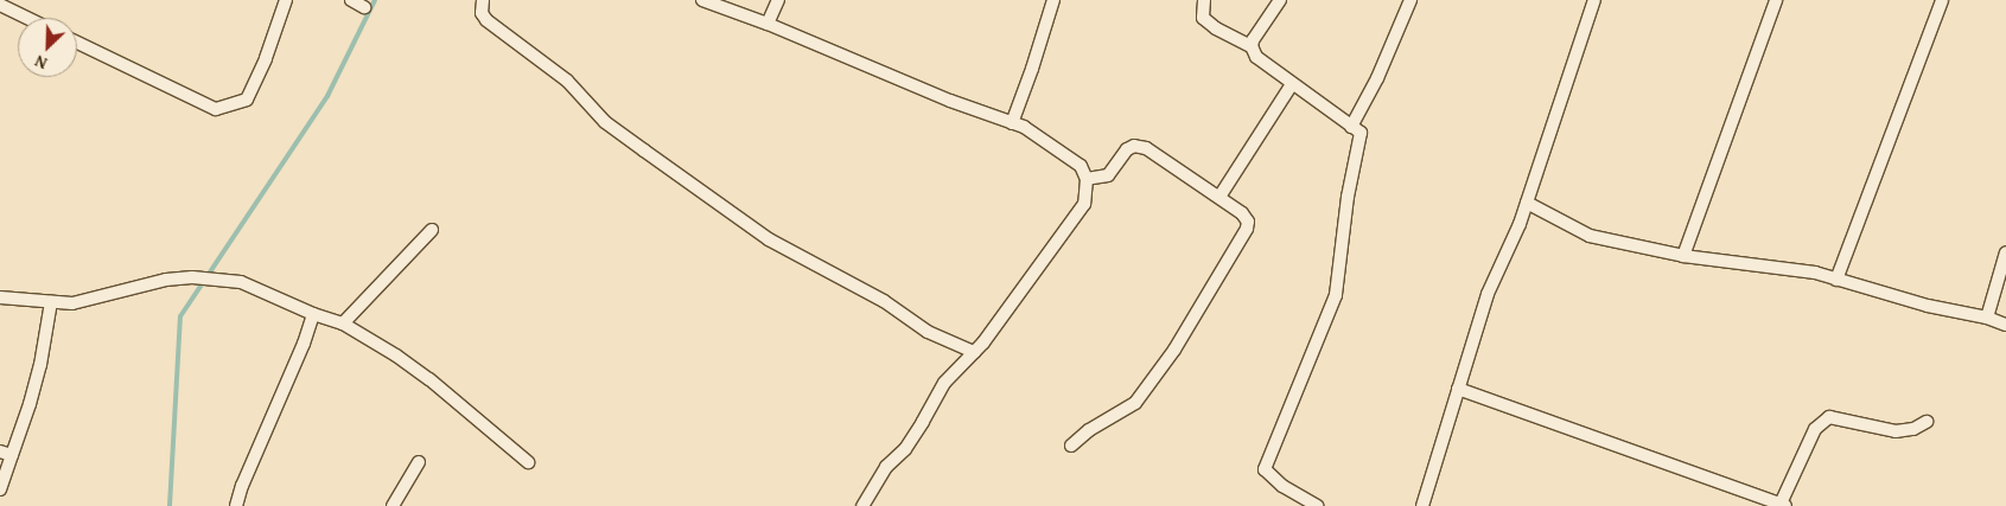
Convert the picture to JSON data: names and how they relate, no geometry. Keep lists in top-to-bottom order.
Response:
{
  "north": "bottom left"
}
